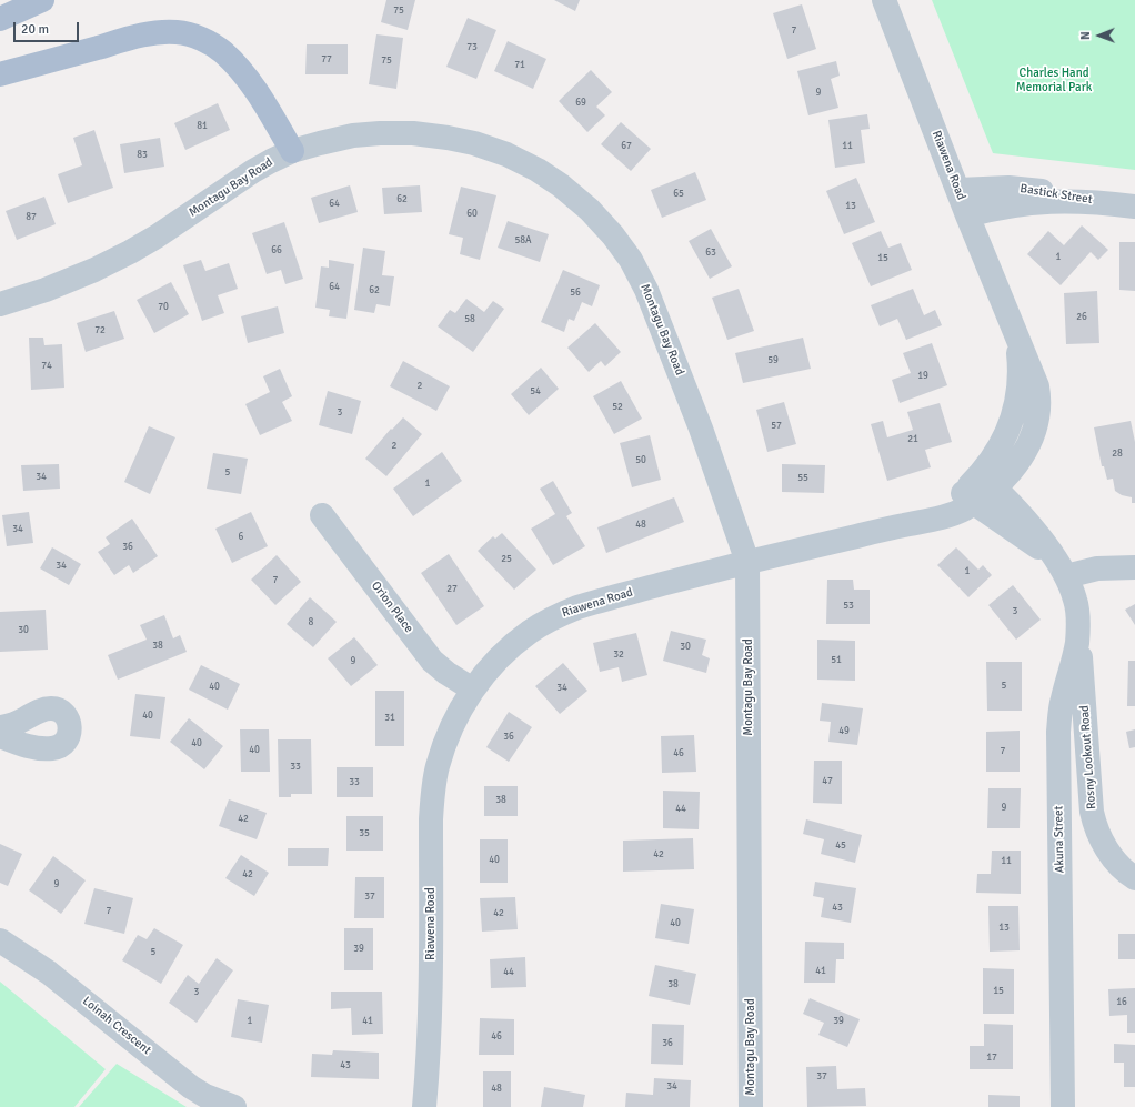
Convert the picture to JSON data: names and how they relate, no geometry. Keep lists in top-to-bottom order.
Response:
{
  "streets": {
    "street": [
      "Riawena Road",
      "Montagu Bay Road",
      "Bastick Street",
      "Orion Place",
      "Rosny Lookout Road",
      "Akuna Street",
      "Loinah Crescent"
    ]
  },
  "crossings": [
    ["Riawena Road", "Montagu Bay Road"],
    ["Riawena Road", "Bastick Street"],
    ["Riawena Road", "Orion Place"],
    ["Riawena Road", "Akuna Street"],
    ["Rosny Lookout Road", "Akuna Street"]
  ],
  "parks": ["Charles Hand Memorial Park"],
  "house_numbers": [
    "75",
    "7",
    "73",
    "77",
    "75",
    "71",
    "9",
    "69",
    "81",
    "67",
    "11",
    "83",
    "65",
    "62",
    "64",
    "13",
    "60",
    "87",
    "58A",
    "66",
    "63",
    "1",
    "15",
    "64",
    "62",
    "56",
    "70",
    "26",
    "58",
    "72",
    "59",
    "74",
    "19",
    "2",
    "54",
    "52",
    "3",
    "57",
    "21",
    "2",
    "28",
    "50",
    "5",
    "34",
    "55",
    "1",
    "48",
    "34",
    "6",
    "36",
    "25",
    "34",
    "1",
    "7",
    "27",
    "53",
    "3",
    "8",
    "30",
    "38",
    "30",
    "32",
    "51",
    "9",
    "5",
    "40",
    "34",
    "40",
    "31",
    "49",
    "36",
    "40",
    "40",
    "7",
    "46",
    "33",
    "47",
    "33",
    "38",
    "9",
    "44",
    "42",
    "35",
    "45",
    "42",
    "40",
    "11",
    "42",
    "9",
    "37",
    "43",
    "7",
    "42",
    "40",
    "13",
    "39",
    "5",
    "41",
    "44",
    "38",
    "15",
    "3",
    "16",
    "1",
    "41",
    "39",
    "46",
    "36",
    "17",
    "43",
    "37",
    "34",
    "48"
  ],
  "scale_bar": "20 m",
  "north": "left"
}
